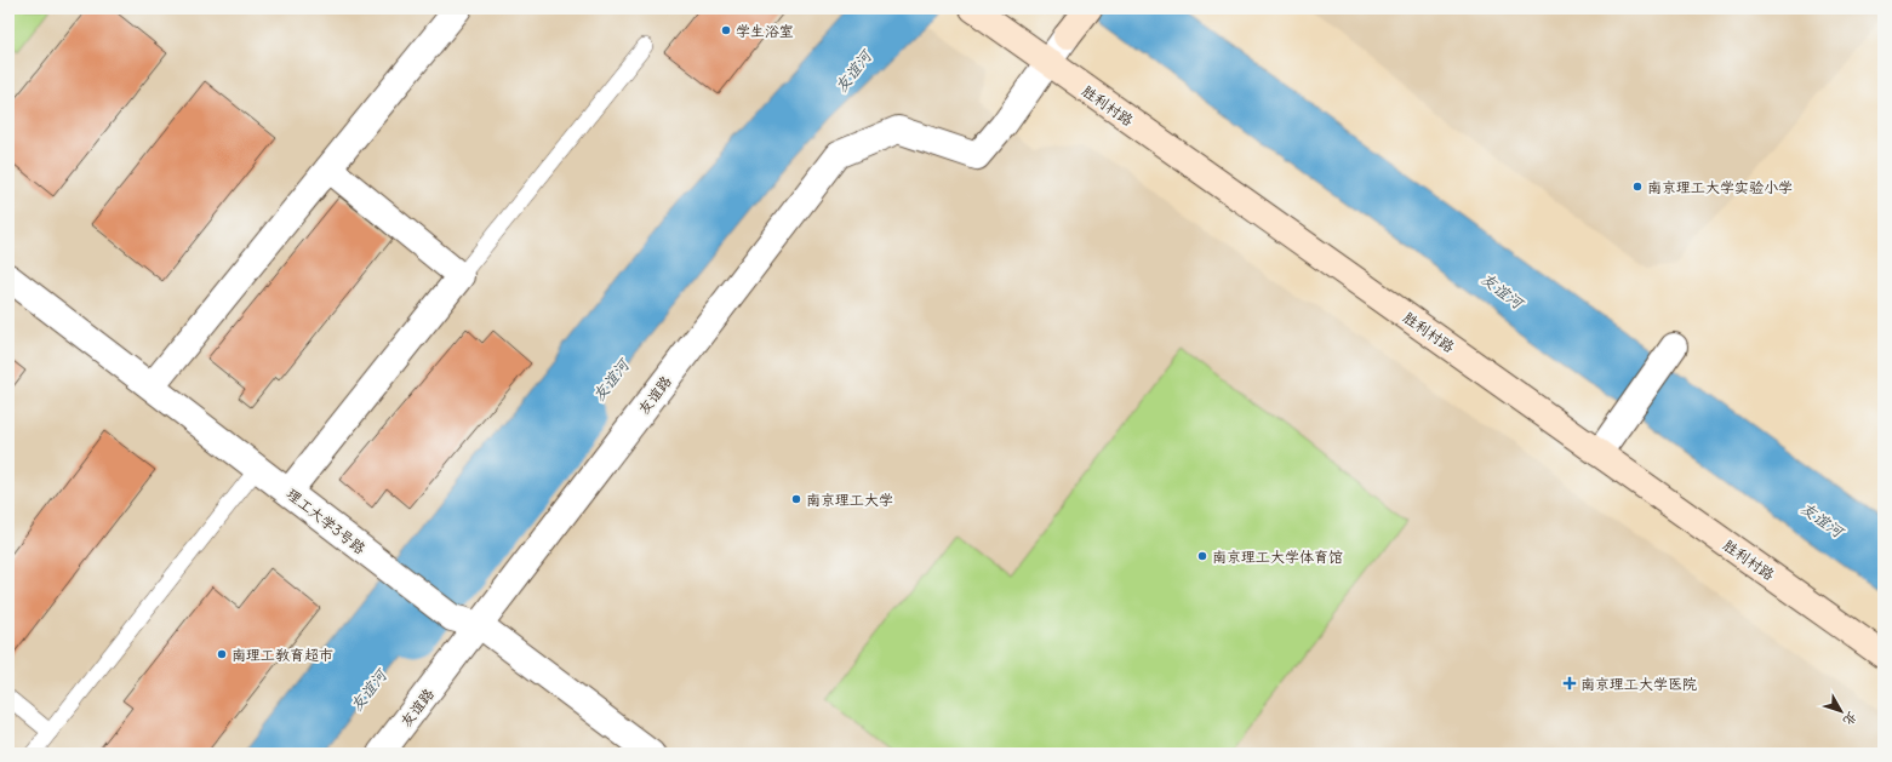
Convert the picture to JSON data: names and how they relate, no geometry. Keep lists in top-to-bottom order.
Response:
{
  "streets": {
    "street": ["胜利村路", "友谊路", "理工大学3号路"]
  },
  "crossings": [
    ["胜利村路", "友谊路"],
    ["友谊路", "理工大学3号路"]
  ],
  "water": ["友谊河"],
  "places": {
    "other": [
      "学生浴室",
      "南京理工大学实验小学",
      "南京理工大学",
      "南京理工大学体育馆",
      "南理工教育超市"
    ],
    "health": ["南京理工大学医院"]
  },
  "north": "bottom right"
}
